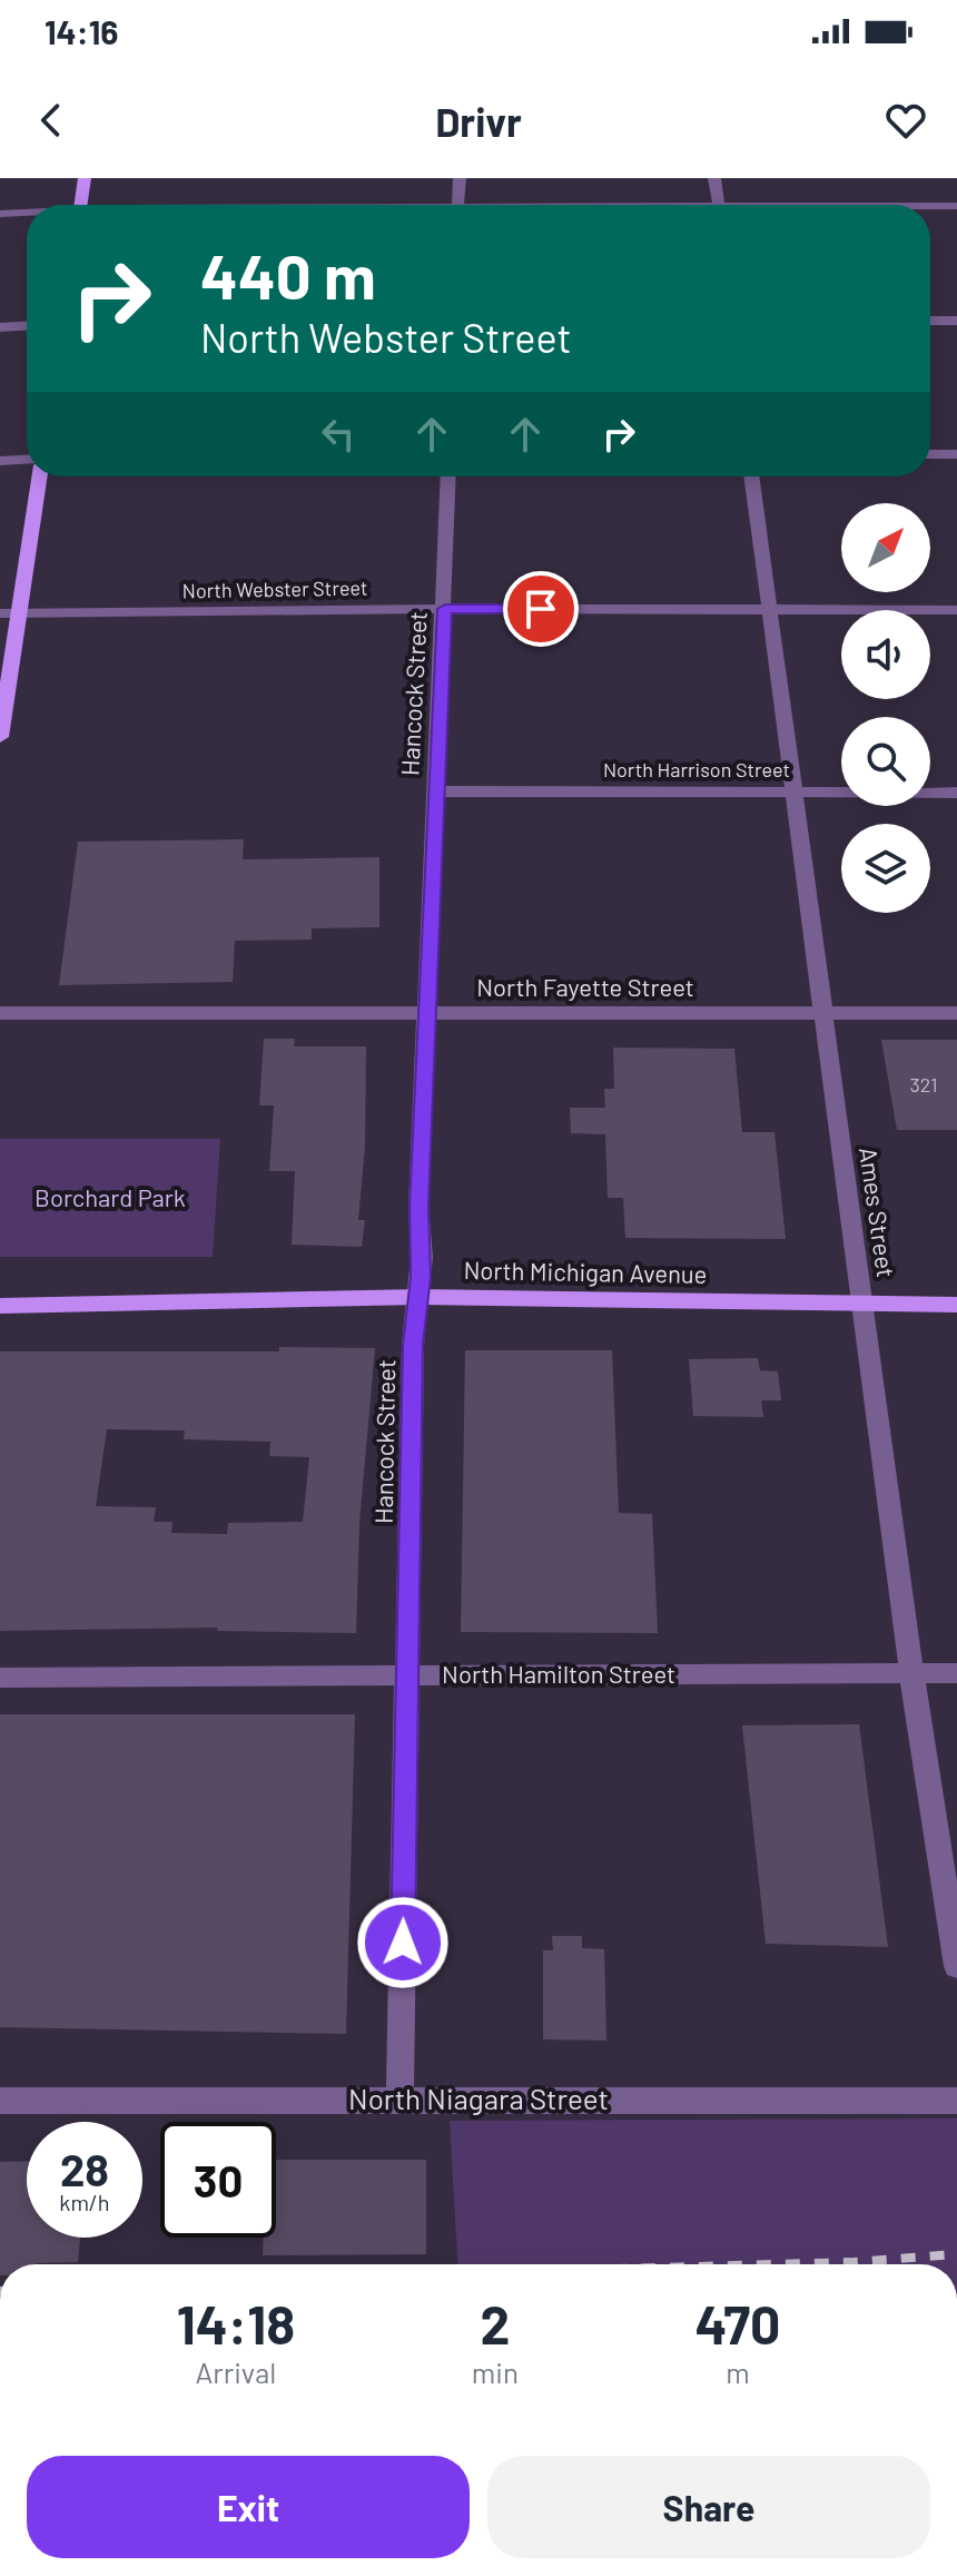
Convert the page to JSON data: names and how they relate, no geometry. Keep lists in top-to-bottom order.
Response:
{
  "streets": {
    "main road": ["North Michigan Avenue"],
    "street": [
      "North Webster Street",
      "Hancock Street",
      "North Harrison Street",
      "North Fayette Street",
      "Ames Street",
      "North Hamilton Street",
      "North Niagara Street"
    ]
  },
  "crossings": [
    ["North Webster Street", "Hancock Street"],
    ["North Webster Street", "Ames Street"],
    ["Hancock Street", "North Harrison Street"],
    ["Hancock Street", "North Fayette Street"],
    ["Hancock Street", "North Michigan Avenue"],
    ["Hancock Street", "North Hamilton Street"],
    ["Hancock Street", "North Niagara Street"],
    ["North Harrison Street", "Ames Street"],
    ["North Fayette Street", "Ames Street"],
    ["Ames Street", "North Michigan Avenue"],
    ["Ames Street", "North Hamilton Street"]
  ],
  "parks": ["Borchard Park"],
  "house_numbers": ["321"],
  "north": "top right",
  "page": {
    "status": "14:16",
    "header": "Drivr",
    "turn": ["440 m", "North Webster Street"],
    "speed": "28 km/h",
    "limit": "30",
    "eta": [
      "14:18",
      "Arrival",
      "2",
      "min",
      "470",
      "m"
    ],
    "buttons": ["Exit", "Share"]
  }
}
